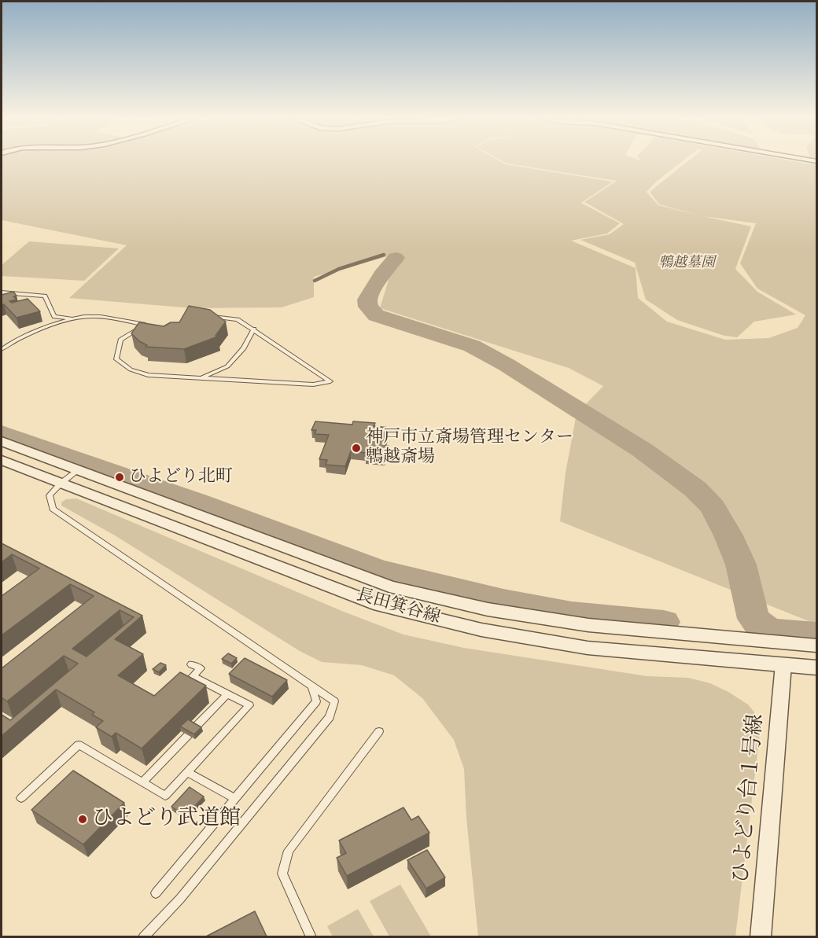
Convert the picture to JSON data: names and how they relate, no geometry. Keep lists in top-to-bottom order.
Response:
{
  "streets": {
    "street": ["長田箕谷線", "ひよどり台１号線"]
  },
  "crossings": [
    ["長田箕谷線", "ひよどり台１号線"]
  ],
  "parks": ["鵯越墓園"],
  "places": ["神戸市立斎場管理センター 鵯越斎場", "ひよどり北町", "ひよどり武道館"]
}
